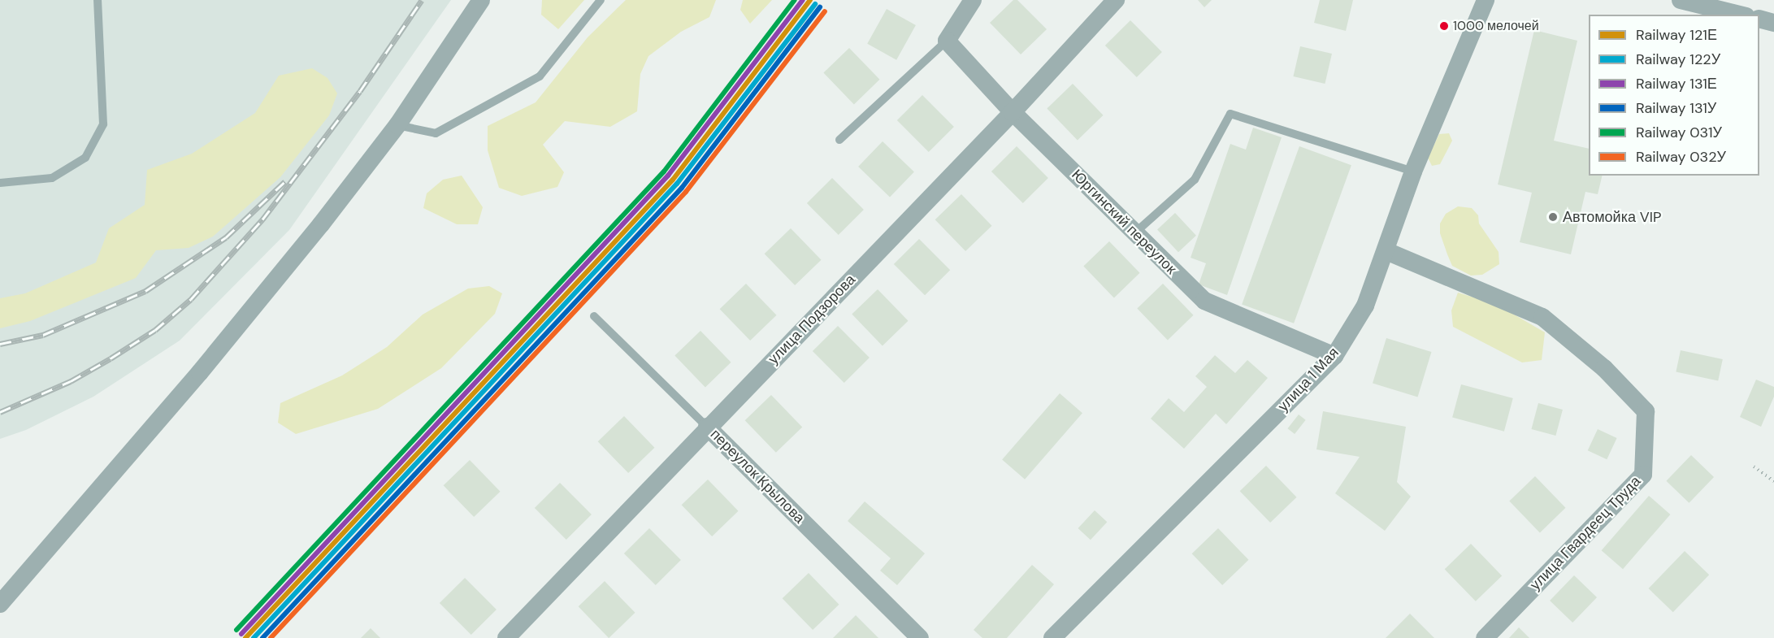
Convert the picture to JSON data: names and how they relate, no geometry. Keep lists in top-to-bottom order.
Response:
{
  "streets": {
    "street": [
      "Юргинский переулок",
      "улица Подзорова",
      "улица 1 Мая",
      "переулок Крылова",
      "улица Гвардеец Труда"
    ]
  },
  "crossings": [
    ["Юргинский переулок", "улица Подзорова"],
    ["Юргинский переулок", "улица 1 Мая"],
    ["улица Подзорова", "переулок Крылова"],
    ["улица 1 Мая", "улица Гвардеец Труда"]
  ],
  "places": ["1000 мелочей", "Автомойка VIP"],
  "lines": [
    "rail line 121Е",
    "rail line 131Е",
    "rail line 031У",
    "rail line 122У",
    "rail line 131У",
    "rail line 032У"
  ],
  "legend": [
    "Railway 121Е",
    "Railway 122У",
    "Railway 131Е",
    "Railway 131У",
    "Railway 031У",
    "Railway 032У"
  ]
}
